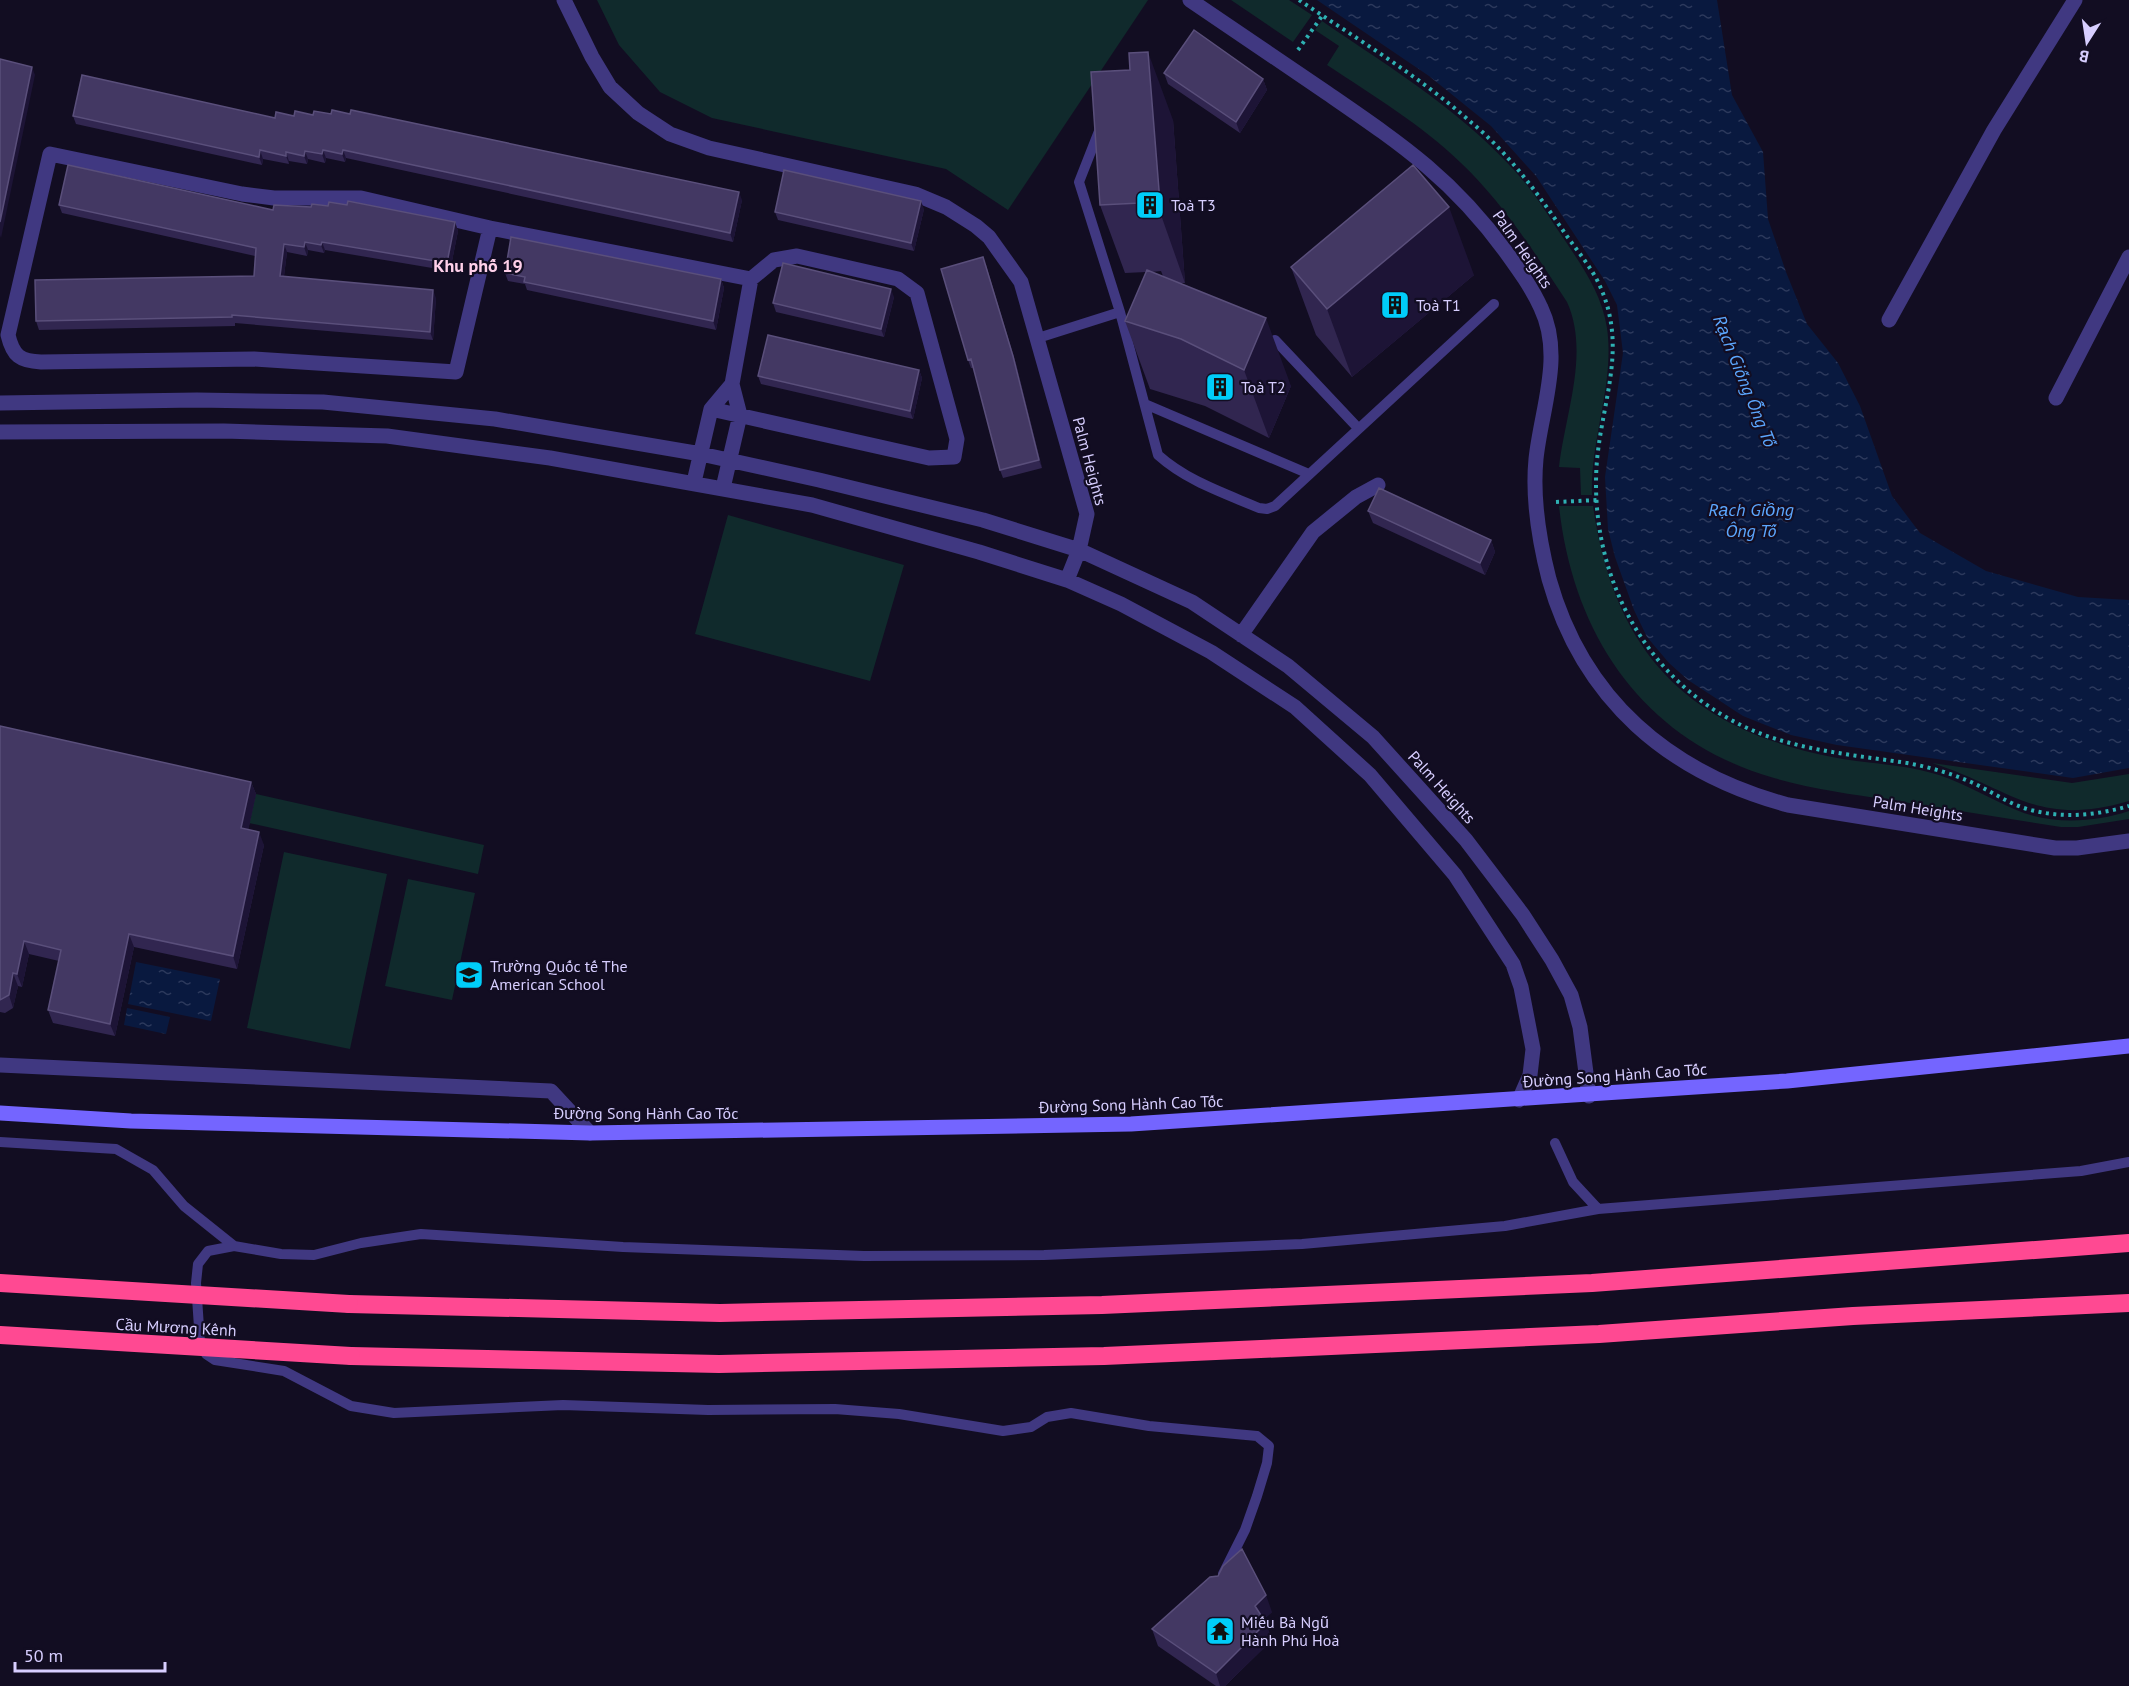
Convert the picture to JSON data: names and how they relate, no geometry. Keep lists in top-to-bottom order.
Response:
{
  "streets": {
    "highway": ["Cầu Mương Kênh"],
    "main road": ["Đường Song Hành Cao Tốc"],
    "street": ["Palm Heights"]
  },
  "crossings": [
    ["Palm Heights", "Đường Song Hành Cao Tốc"]
  ],
  "districts": ["Khu phố 19"],
  "water": ["Rạch Giống Ống Tố", "Rạch Giồng Ông Tố"],
  "places": {
    "building": ["Toà T3", "Toà T1", "Toà T2"],
    "school or university": ["Trường Quốc tế The American School"],
    "temple": ["Miếu Bà Ngũ Hành Phú Hoà"]
  },
  "scale_bar": "50 m",
  "north": "bottom"
}
